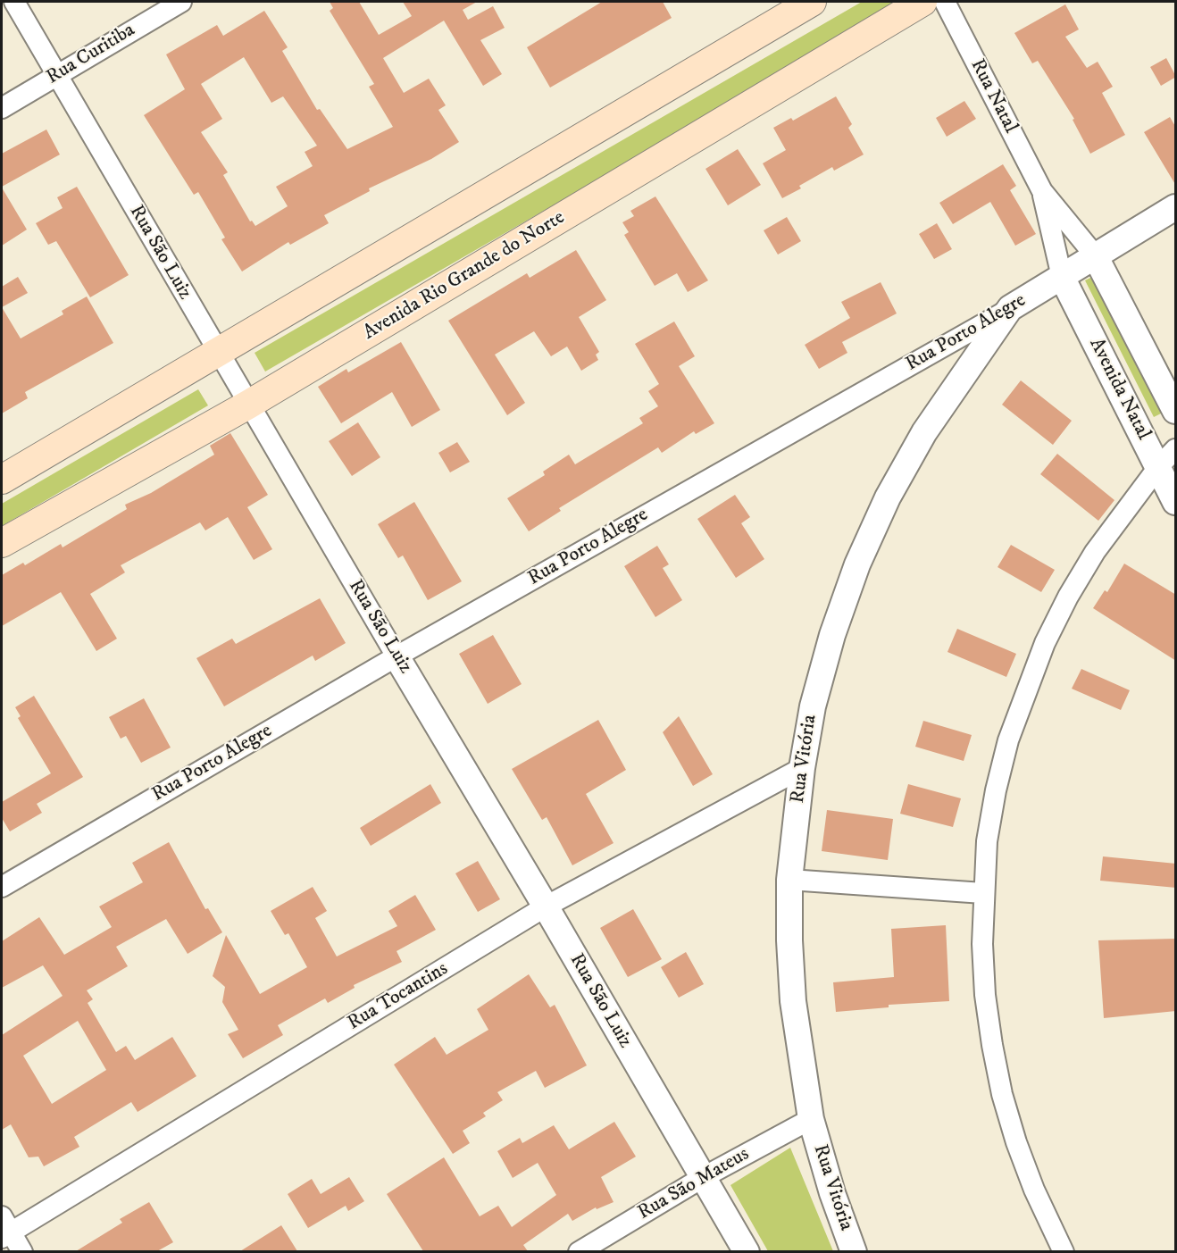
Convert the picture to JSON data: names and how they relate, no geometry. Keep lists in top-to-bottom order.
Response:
{
  "streets": {
    "main road": ["Avenida Rio Grande do Norte"],
    "street": [
      "Rua Curitiba",
      "Rua Natal",
      "Rua São Luiz",
      "Rua Porto Alegre",
      "Avenida Natal",
      "Rua Vitória",
      "Rua Tocantins",
      "Rua São Mateus"
    ]
  },
  "crossings": [
    ["Rua Curitiba", "Rua São Luiz"],
    ["Rua Natal", "Rua Porto Alegre"],
    ["Rua Natal", "Avenida Natal"],
    ["Rua São Luiz", "Avenida Rio Grande do Norte"],
    ["Rua São Luiz", "Rua Porto Alegre"],
    ["Rua São Luiz", "Rua Tocantins"],
    ["Rua São Luiz", "Rua São Mateus"],
    ["Rua Porto Alegre", "Avenida Natal"],
    ["Rua Porto Alegre", "Rua Vitória"],
    ["Rua Vitória", "Rua Tocantins"],
    ["Rua Vitória", "Rua São Mateus"]
  ]
}
